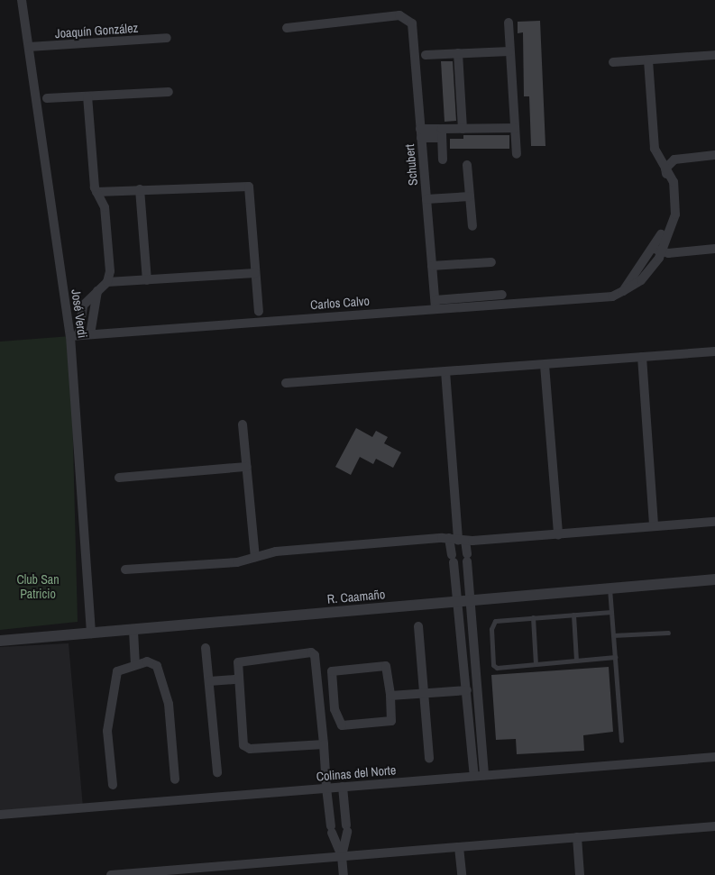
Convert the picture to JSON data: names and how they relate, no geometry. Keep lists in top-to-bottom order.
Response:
{
  "streets": {
    "street": [
      "Joaquín González",
      "Schubert",
      "Carlos Calvo",
      "José Verdi",
      "R. Caamaño",
      "Colinas del Norte"
    ]
  },
  "crossings": [
    ["Joaquín González", "José Verdi"],
    ["Schubert", "Carlos Calvo"],
    ["Carlos Calvo", "José Verdi"],
    ["José Verdi", "R. Caamaño"]
  ],
  "parks": ["Club San Patricio"]
}
